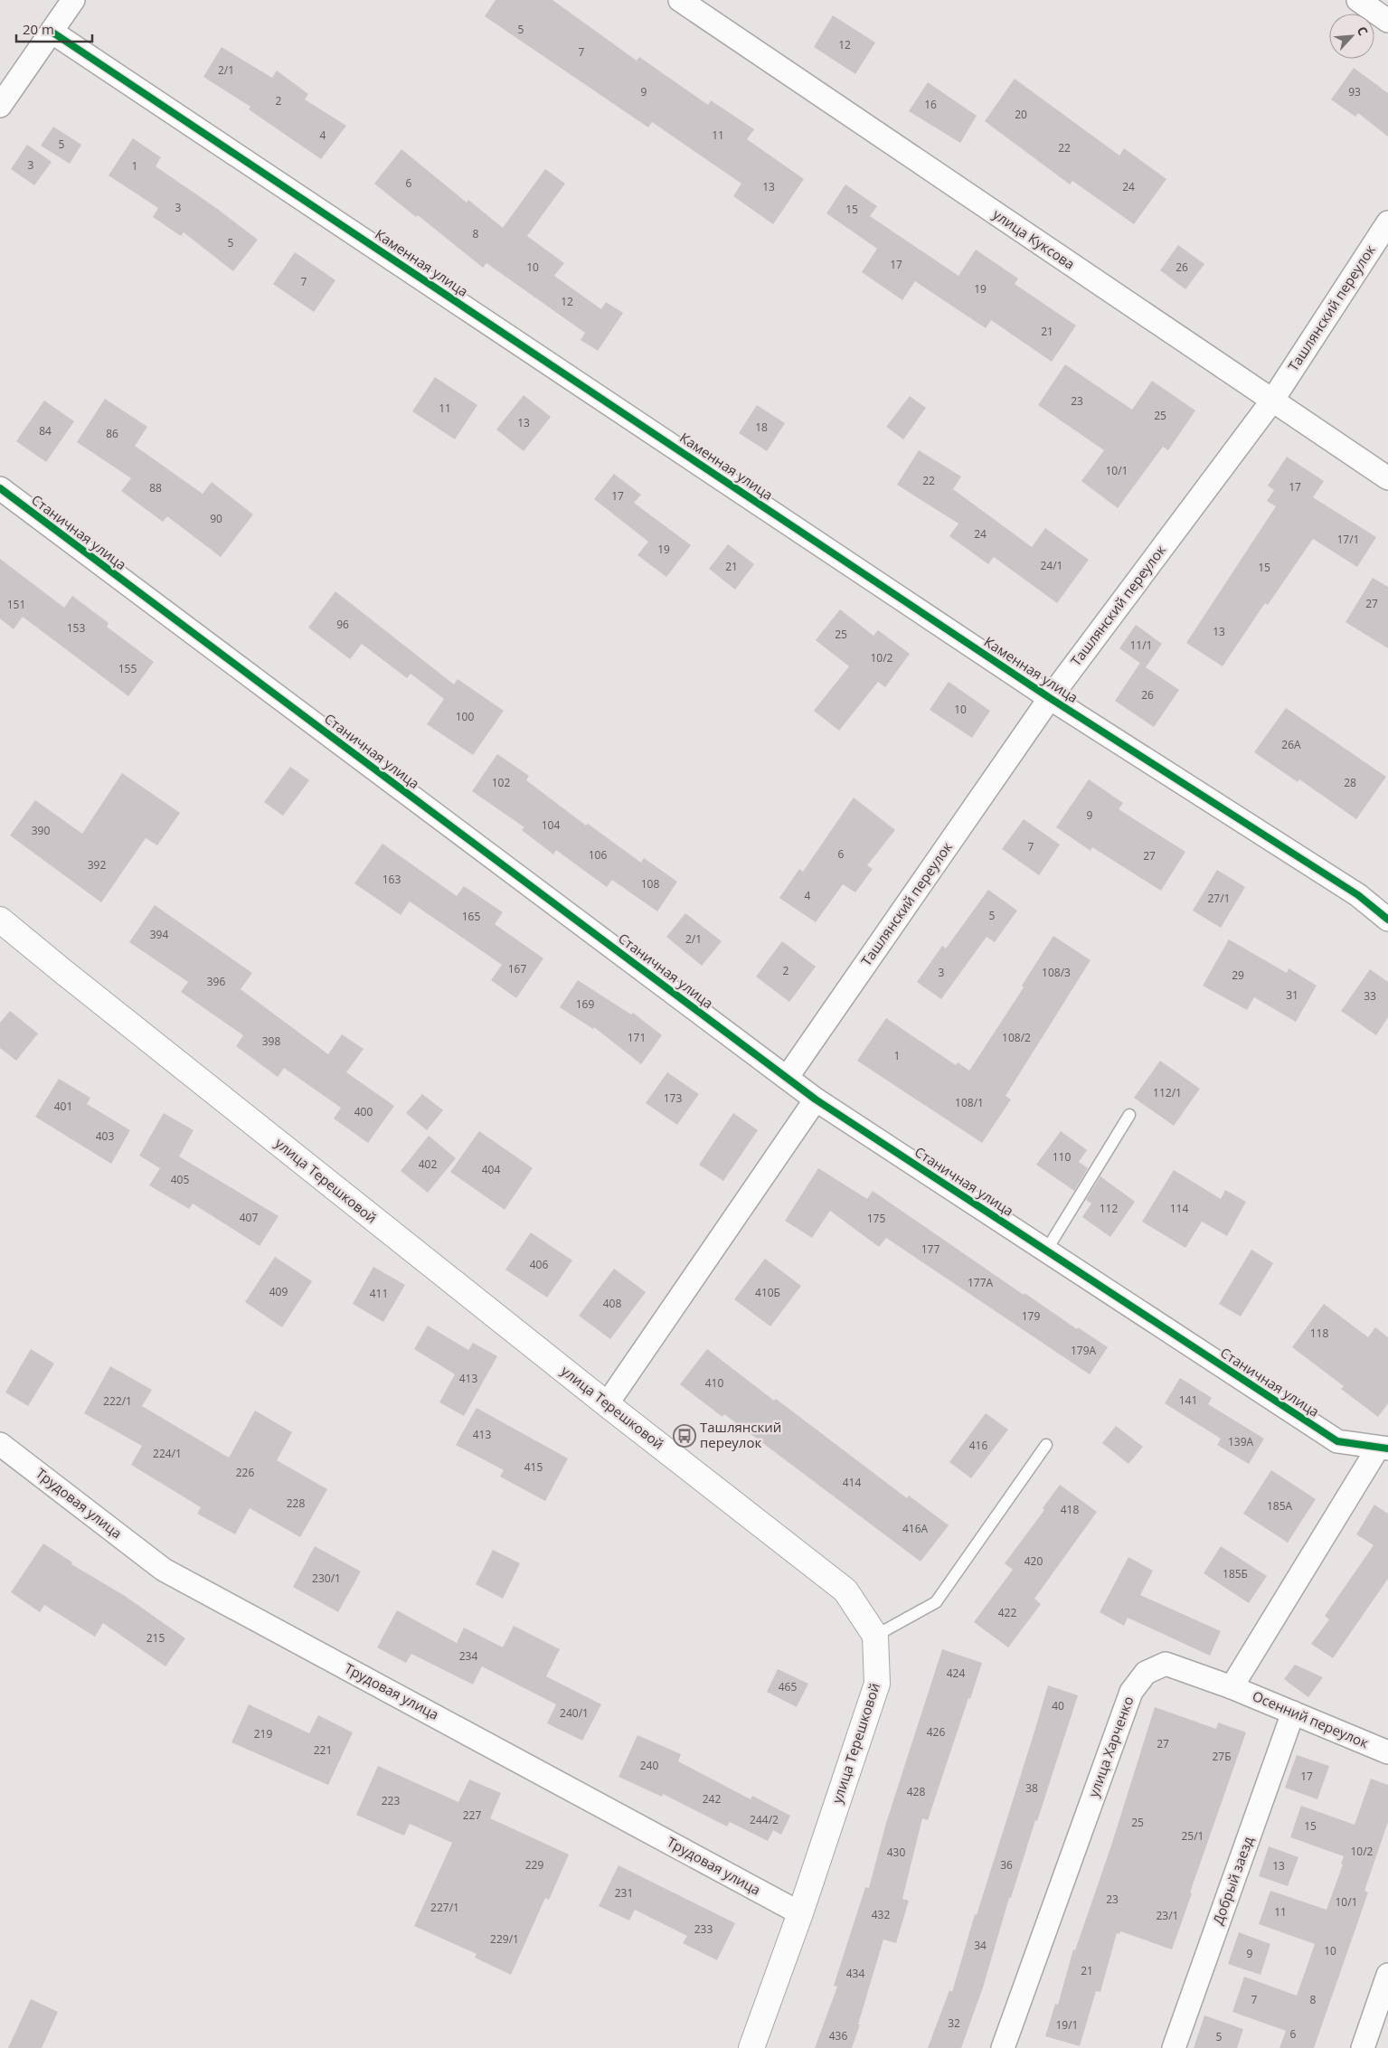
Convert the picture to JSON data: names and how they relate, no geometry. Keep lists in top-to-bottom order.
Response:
{
  "streets": {
    "street": [
      "улица Куксова",
      "Каменная улица",
      "Ташлянский переулок",
      "Станичная улица",
      "улица Терешковой",
      "Трудовая улица",
      "Осенний переулок",
      "улица Харченко",
      "Добрый заезд"
    ]
  },
  "crossings": [
    ["улица Куксова", "Ташлянский переулок"],
    ["Каменная улица", "Ташлянский переулок"],
    ["Ташлянский переулок", "Станичная улица"],
    ["улица Терешковой", "Трудовая улица"],
    ["Осенний переулок", "улица Харченко"],
    ["Осенний переулок", "Добрый заезд"]
  ],
  "places": {
    "bus stop": ["Ташлянский переулок"]
  },
  "house_numbers": [
    "5",
    "12",
    "7",
    "2/1",
    "9",
    "93",
    "2",
    "16",
    "20",
    "4",
    "11",
    "5",
    "22",
    "3",
    "1",
    "6",
    "13",
    "24",
    "3",
    "15",
    "8",
    "5",
    "17",
    "10",
    "26",
    "7",
    "19",
    "12",
    "21",
    "23",
    "11",
    "25",
    "13",
    "18",
    "84",
    "86",
    "10/1",
    "22",
    "17",
    "88",
    "17",
    "90",
    "24",
    "17/1",
    "19",
    "24/1",
    "21",
    "15",
    "27",
    "151",
    "96",
    "153",
    "13",
    "25",
    "11/1",
    "10/2",
    "155",
    "26",
    "10",
    "100",
    "26А",
    "102",
    "28",
    "9",
    "104",
    "390",
    "7",
    "6",
    "106",
    "27",
    "392",
    "163",
    "108",
    "4",
    "27/1",
    "5",
    "165",
    "394",
    "2/1",
    "167",
    "2",
    "3",
    "108/3",
    "29",
    "396",
    "31",
    "33",
    "169",
    "171",
    "108/2",
    "398",
    "1",
    "112/1",
    "173",
    "108/1",
    "401",
    "400",
    "403",
    "110",
    "402",
    "404",
    "405",
    "112",
    "114",
    "407",
    "175",
    "177",
    "406",
    "177А",
    "409",
    "410Б",
    "411",
    "408",
    "179",
    "118",
    "179А",
    "413",
    "410",
    "141",
    "222/1",
    "413",
    "139А",
    "416",
    "224/1",
    "415",
    "226",
    "414",
    "228",
    "185А",
    "418",
    "416А",
    "420",
    "185Б",
    "230/1",
    "422",
    "215",
    "234",
    "424",
    "465",
    "40",
    "240/1",
    "426",
    "219",
    "27",
    "221",
    "27Б",
    "240",
    "17",
    "38",
    "428",
    "242",
    "223",
    "227",
    "244/2",
    "25",
    "15",
    "25/1",
    "10/2",
    "430",
    "229",
    "36",
    "13",
    "231",
    "23",
    "10/1",
    "227/1",
    "11",
    "432",
    "23/1",
    "233",
    "229/1",
    "34",
    "10",
    "9",
    "21",
    "434",
    "7",
    "8",
    "32",
    "19/1",
    "6",
    "436",
    "5"
  ],
  "scale_bar": "20 m",
  "north": "top right"
}
